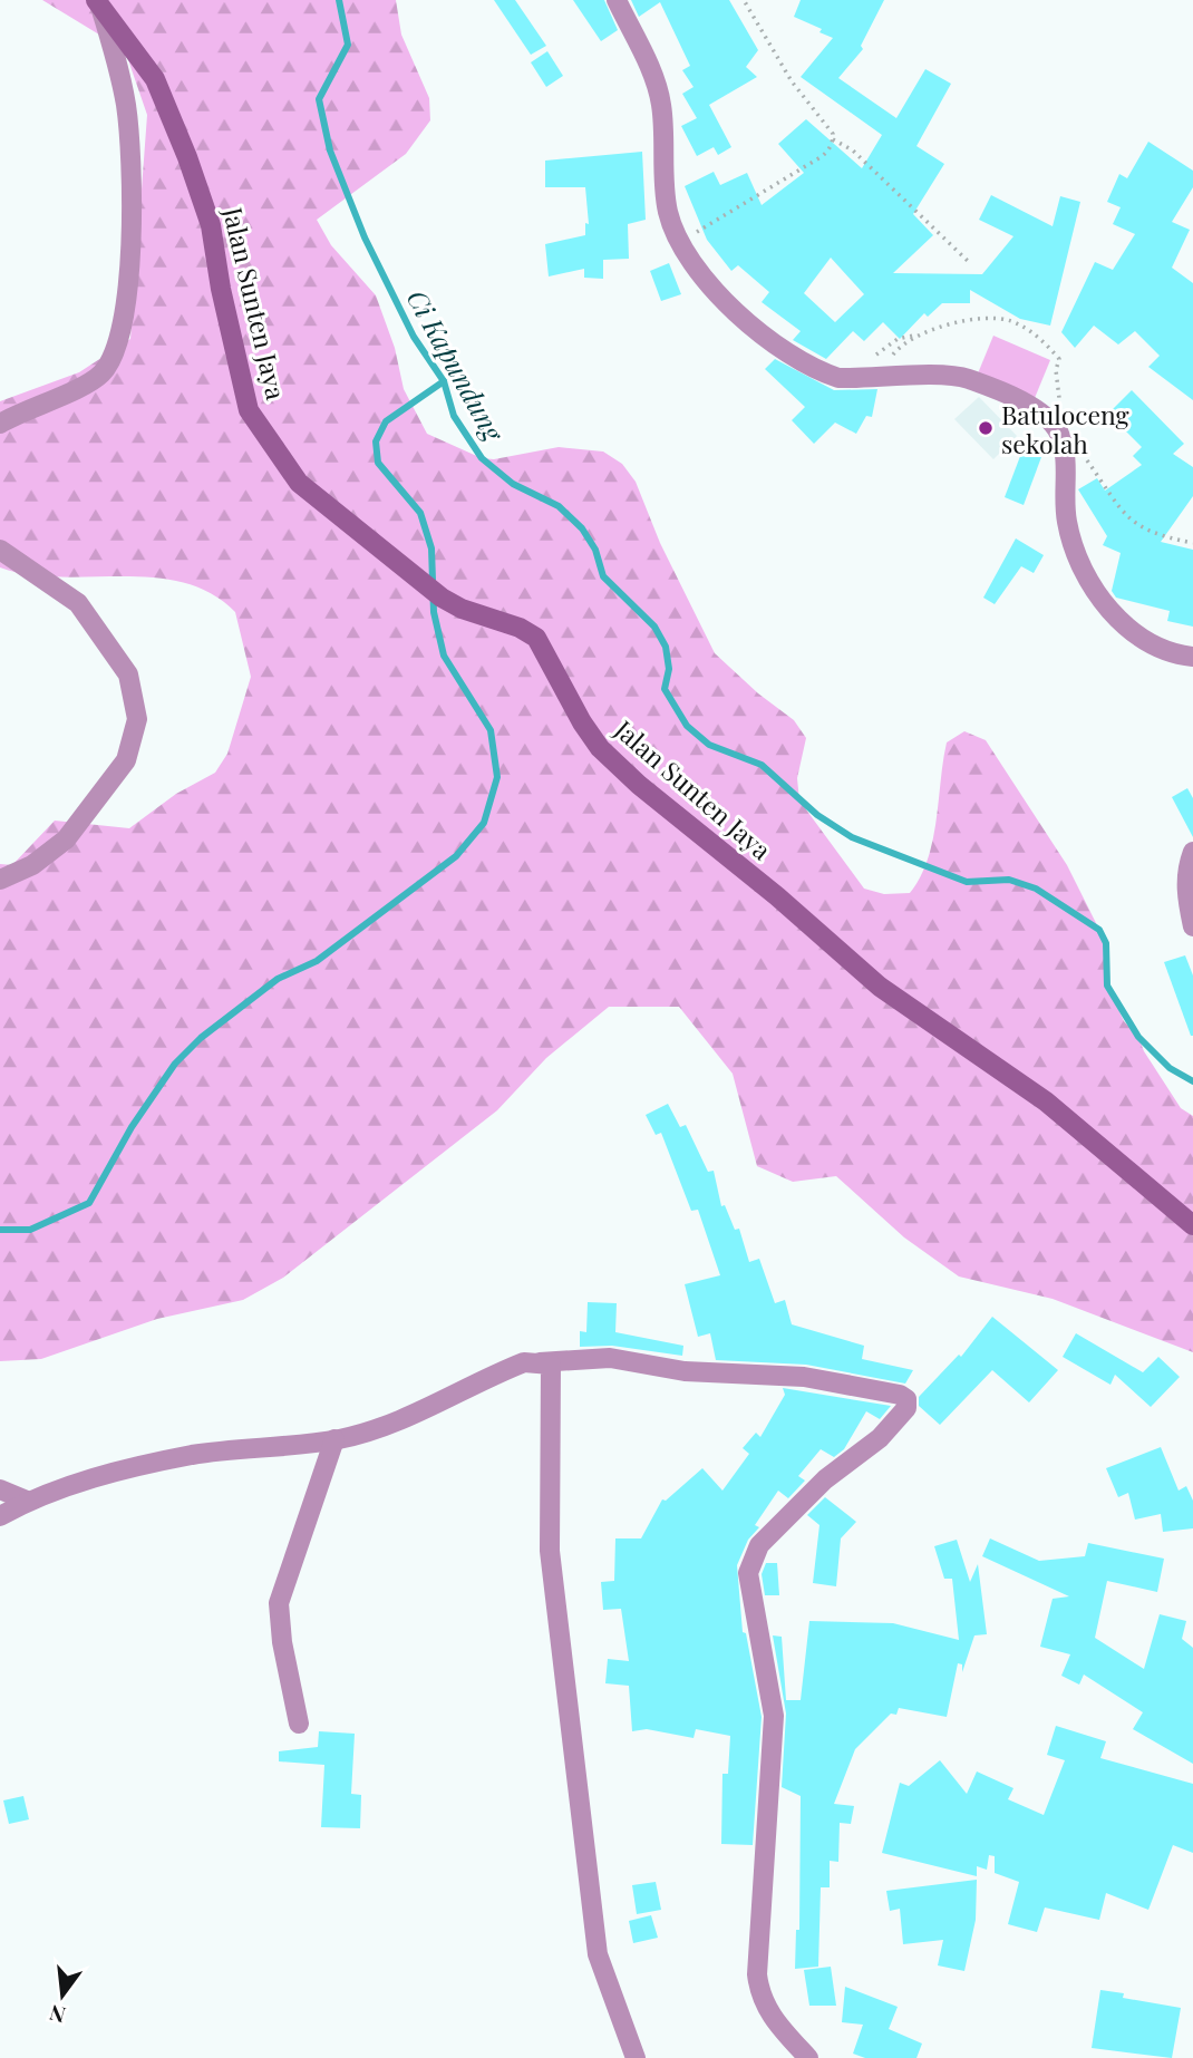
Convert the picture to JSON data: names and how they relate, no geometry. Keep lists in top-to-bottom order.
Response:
{
  "streets": {
    "main road": ["Jalan Sunten Jaya"]
  },
  "water": ["Ci Kapundung"],
  "places": ["Batuloceng sekolah"],
  "north": "bottom"
}
